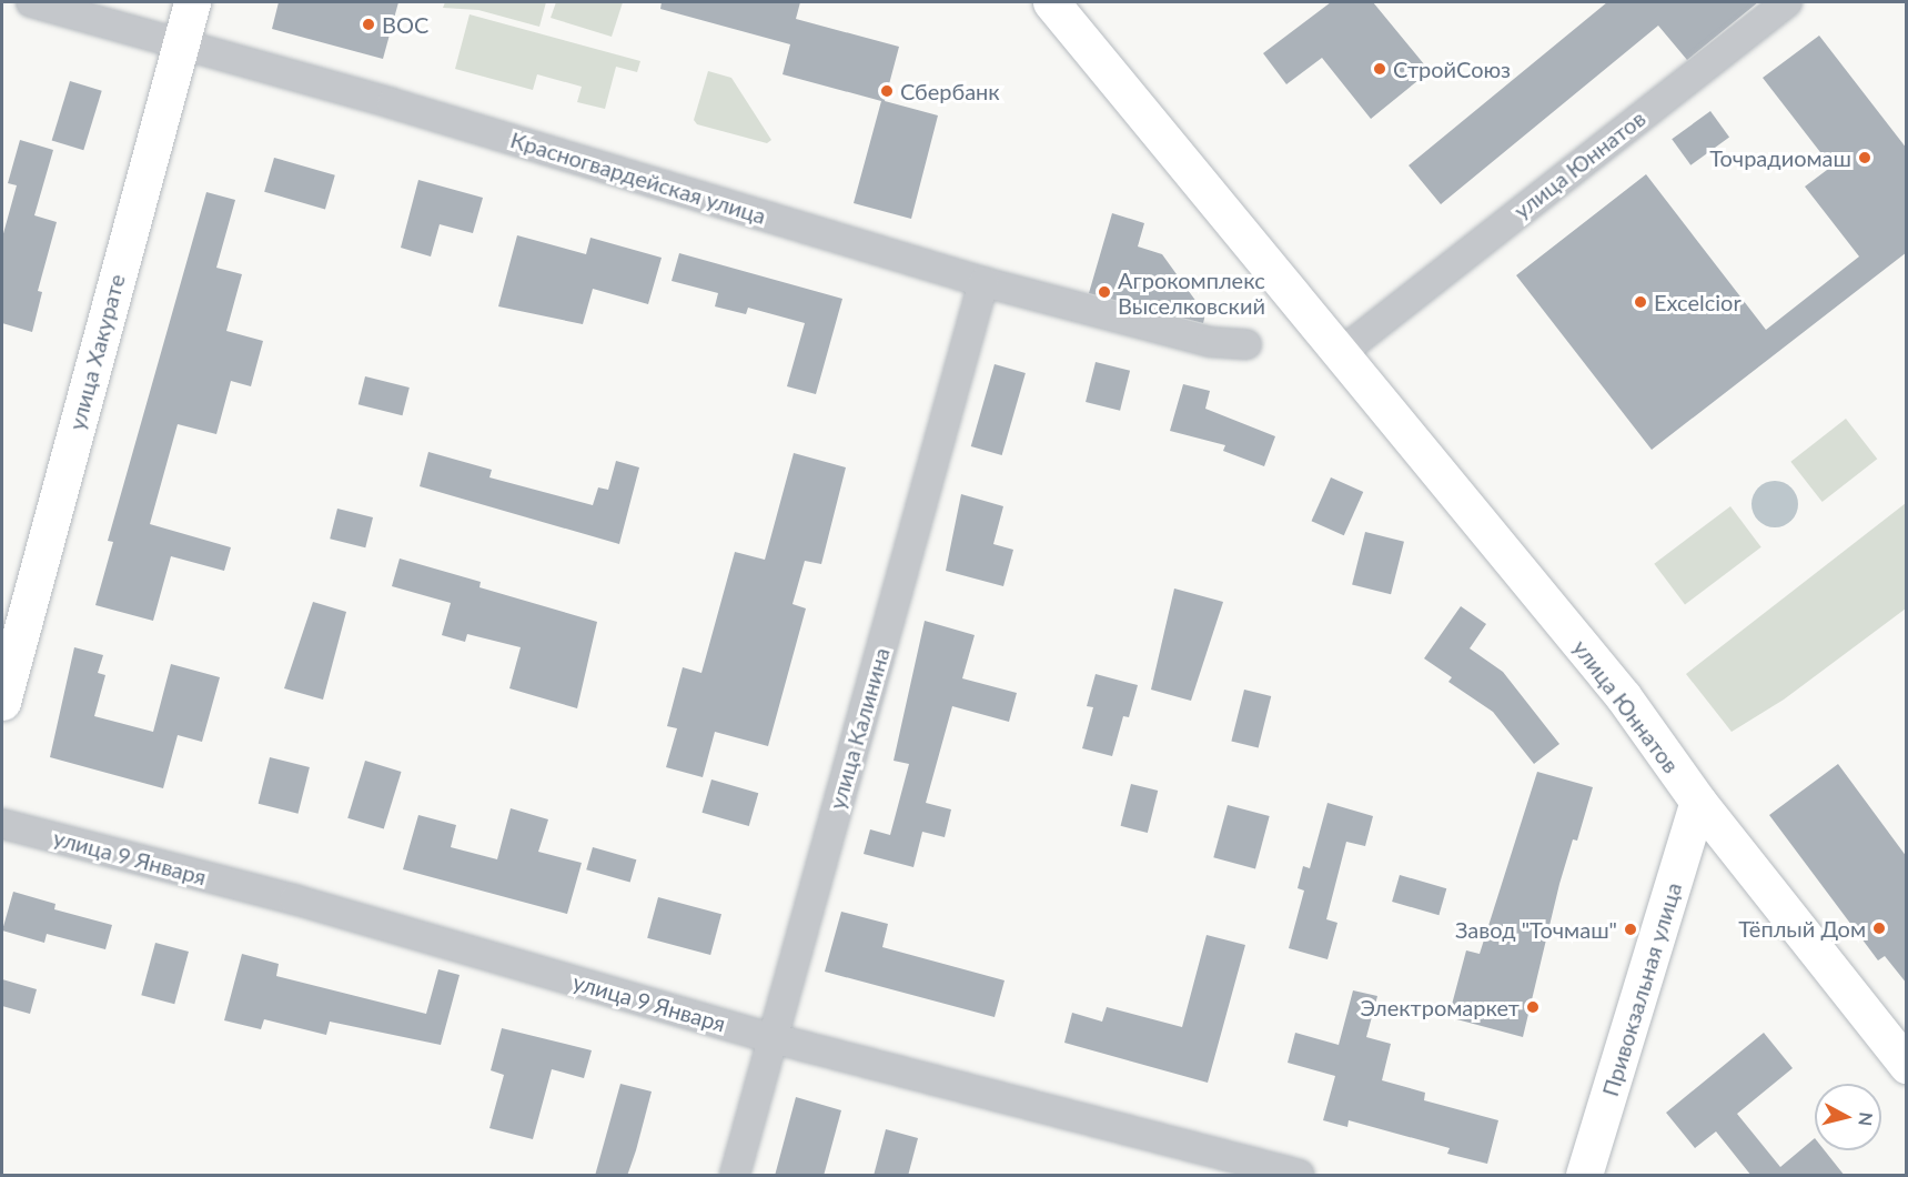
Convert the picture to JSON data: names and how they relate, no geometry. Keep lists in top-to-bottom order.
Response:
{
  "streets": {
    "main road": ["улица Юннатов", "улица Хакурате", "Привокзальная улица"],
    "street": ["Красногвардейская улица", "улица Калинина", "улица 9 Января"]
  },
  "crossings": [
    ["улица Юннатов", "Привокзальная улица"],
    ["Красногвардейская улица", "улица Хакурате"],
    ["Красногвардейская улица", "улица Калинина"],
    ["улица Калинина", "улица 9 Января"]
  ],
  "places": [
    "ВОС",
    "СтройСоюз",
    "Сбербанк",
    "Точрадиомаш",
    "Агрокомплекс Выселковский",
    "Excelcior",
    "Тёплый Дом",
    "Завод \"Точмаш\"",
    "Электромаркет"
  ],
  "north": "right"
}
